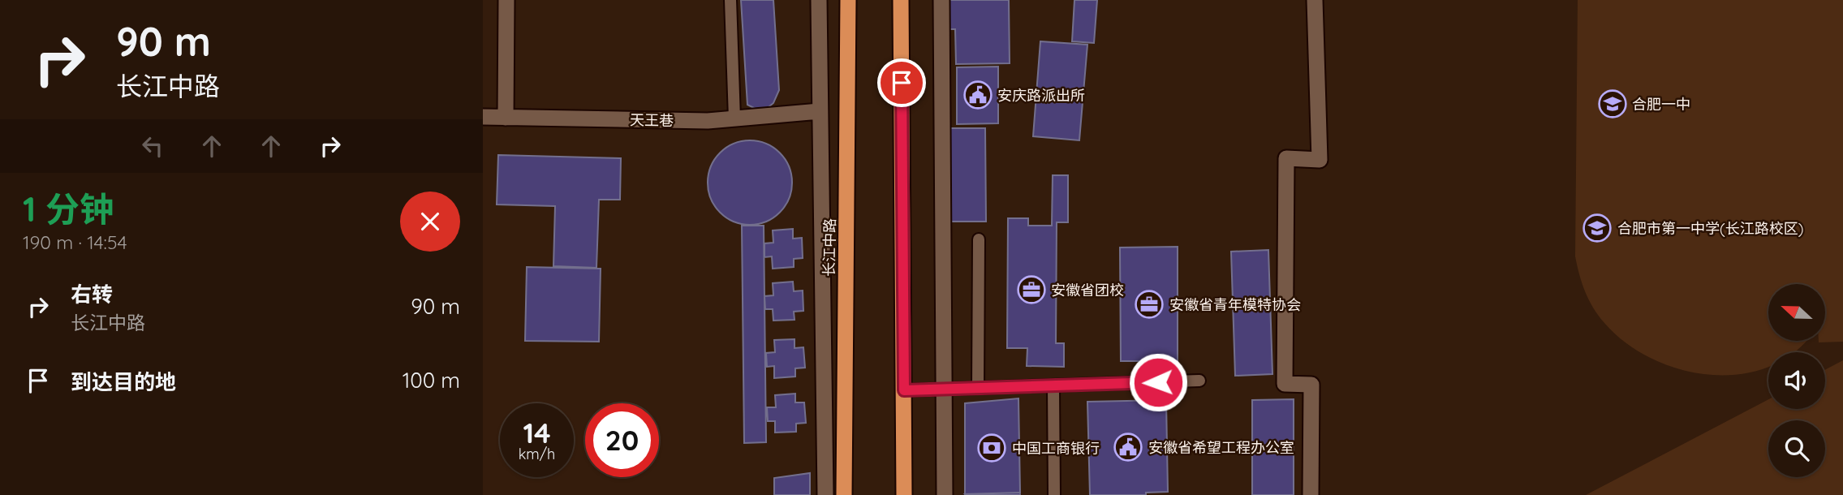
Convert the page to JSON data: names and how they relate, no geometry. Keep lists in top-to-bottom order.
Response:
{
  "streets": {
    "highway": ["长江中路"],
    "street": ["天王巷"]
  },
  "places": {
    "public building": ["安庆路派出所", "安徽省希望工程办公室"],
    "school or university": ["合肥一中", "合肥市第一中学(长江路校区)"],
    "office": ["安徽省团校", "安徽省青年模特协会"],
    "bank": ["中国工商银行"]
  },
  "north": "left",
  "page": {
    "turn": ["90 m", "长江中路"],
    "heading": ["1 分钟", "190 m · 14:54"],
    "list": [
      {
        "name": "右转",
        "note": "长江中路",
        "value": "90 m"
      },
      {
        "name": "到达目的地",
        "value": "100 m"
      }
    ],
    "speed": "14 km/h",
    "limit": "20"
  }
}
